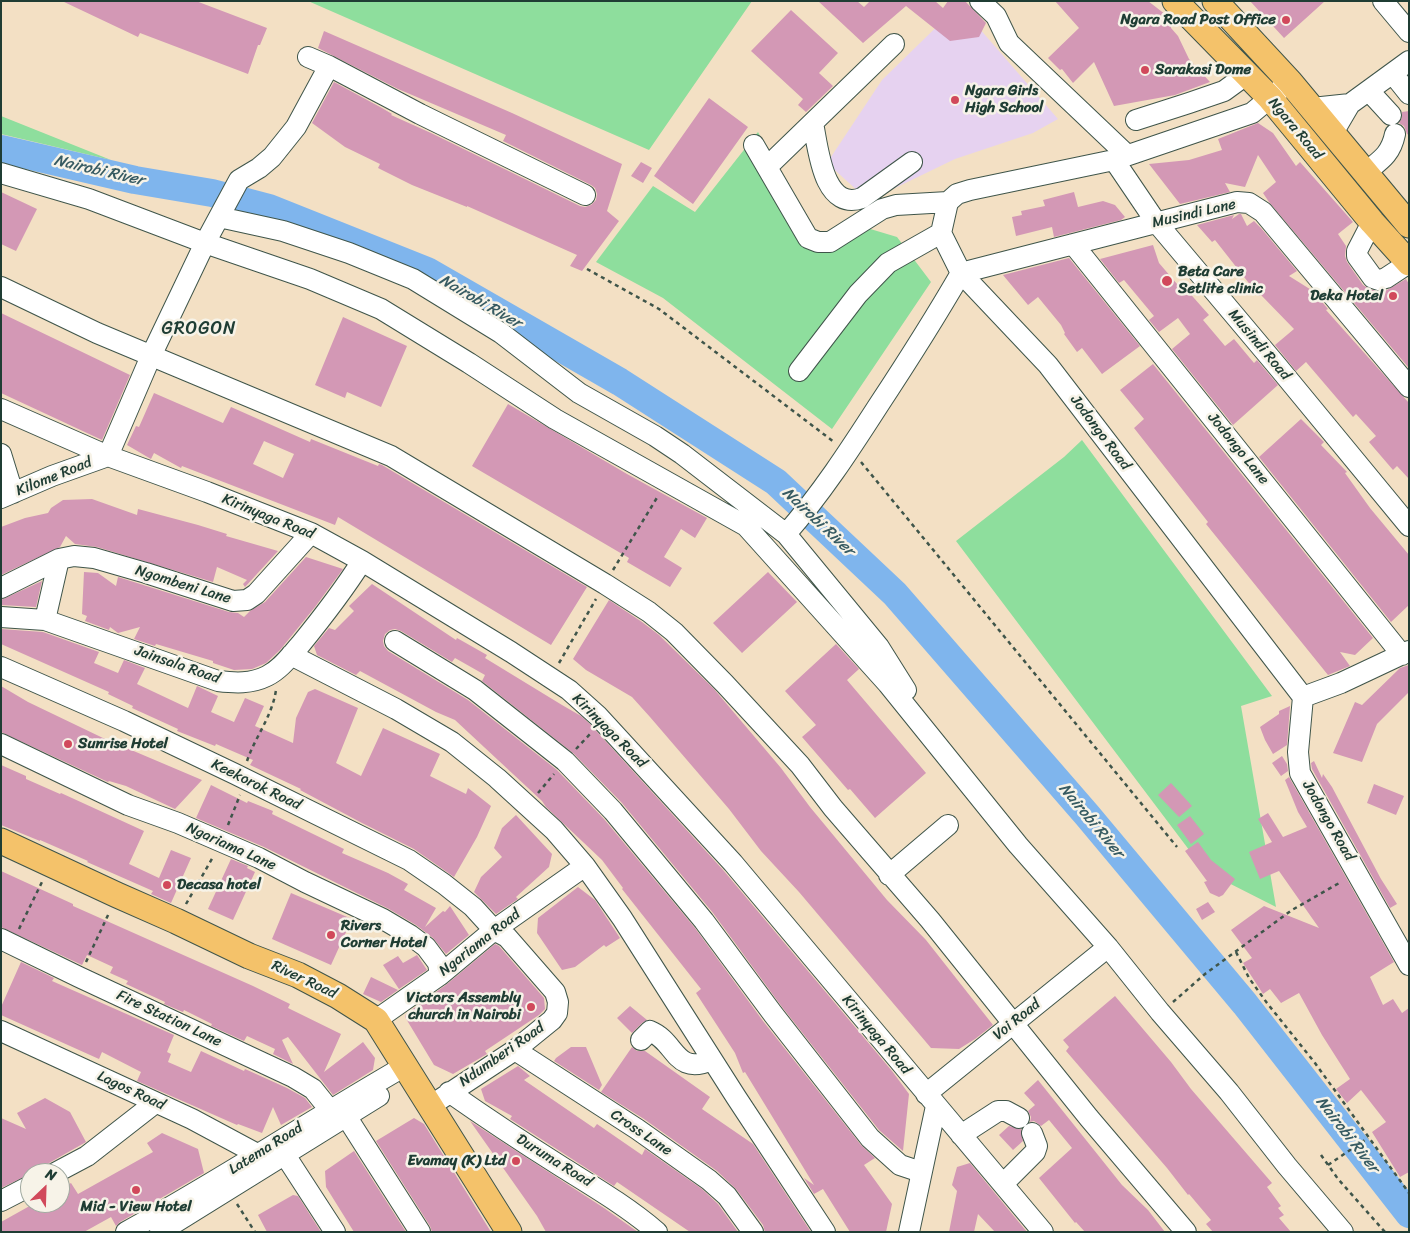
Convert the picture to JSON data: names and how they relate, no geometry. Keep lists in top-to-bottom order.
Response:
{
  "streets": {
    "main road": ["Ngara Road", "River Road"],
    "street": [
      "Musindi Lane",
      "Musindi Road",
      "Jodongo Road",
      "Jodongo Lane",
      "Kilome Road",
      "Kirinyaga Road",
      "Ngombeni Lane",
      "Jainsala Road",
      "Keekorok Road",
      "Ngariama Lane",
      "Ngariama Road",
      "Fire Station Lane",
      "Voi Road",
      "Ndumberi Road",
      "Lagos Road",
      "Cross Lane",
      "Latema Road",
      "Duruma Road"
    ]
  },
  "crossings": [
    ["Musindi Lane", "Musindi Road"],
    ["Musindi Lane", "Jodongo Road"],
    ["Musindi Lane", "Jodongo Lane"],
    ["Kilome Road", "Kirinyaga Road"],
    ["Kirinyaga Road", "Ngombeni Lane"],
    ["Kirinyaga Road", "Jainsala Road"],
    ["Kirinyaga Road", "Voi Road"],
    ["Keekorok Road", "Ngariama Road"],
    ["Keekorok Road", "Ndumberi Road"],
    ["Ngariama Lane", "Ngariama Road"],
    ["Ngariama Road", "River Road"],
    ["Ngariama Road", "Ndumberi Road"],
    ["River Road", "Ndumberi Road"],
    ["River Road", "Latema Road"],
    ["River Road", "Duruma Road"],
    ["Fire Station Lane", "Latema Road"],
    ["Ndumberi Road", "Cross Lane"],
    ["Ndumberi Road", "Duruma Road"],
    ["Lagos Road", "Latema Road"]
  ],
  "districts": ["GROGON"],
  "water": ["Nairobi River"],
  "places": [
    "Ngara Road Post Office",
    "Sarakasi Dome",
    "Ngara Girls High School",
    "Beta Care Setlite clinic",
    "Deka Hotel",
    "Sunrise Hotel",
    "Decasa hotel",
    "Rivers Corner Hotel",
    "Victors Assembly church in Nairobi",
    "Evamay (K) Ltd",
    "Mid - View Hotel"
  ],
  "north": "top right"
}
